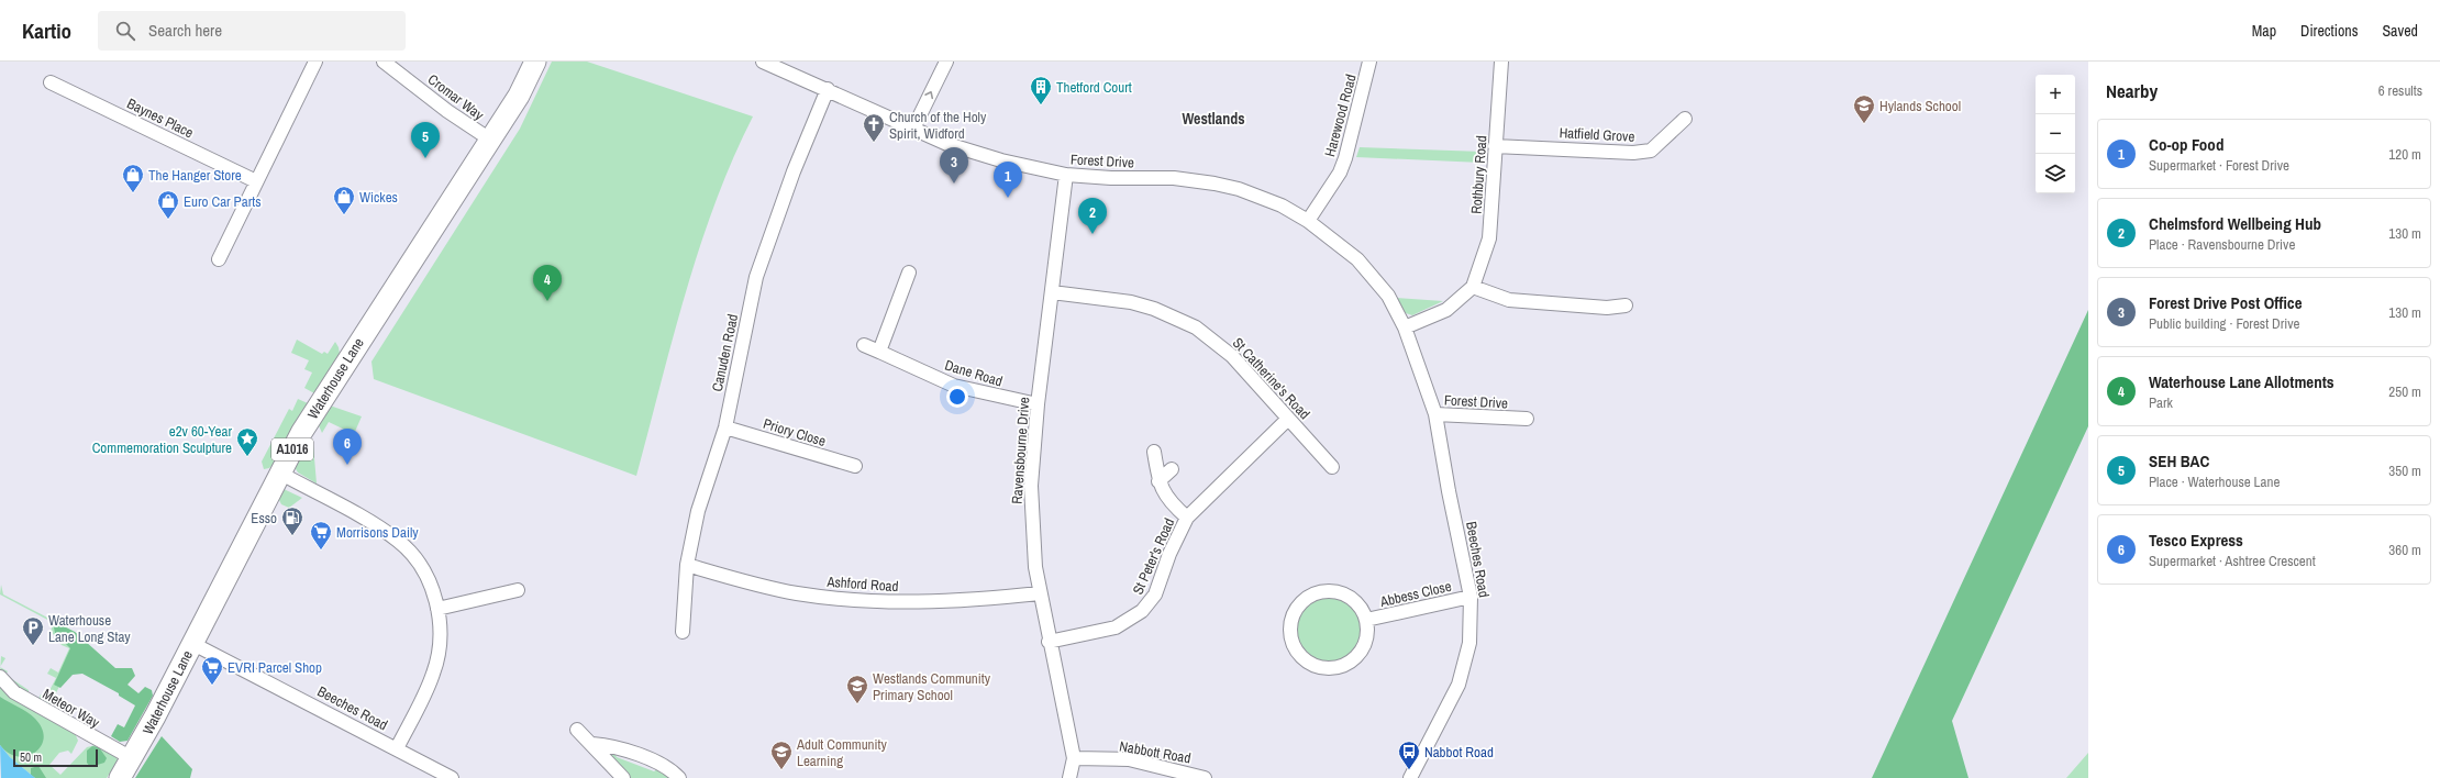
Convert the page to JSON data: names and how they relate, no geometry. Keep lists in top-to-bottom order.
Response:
{
  "streets": {
    "main road": ["Waterhouse Lane", "A1016"],
    "street": [
      "Cromar Way",
      "Harewood Road",
      "Baynes Place",
      "Hatfield Grove",
      "Forest Drive",
      "Rothbury Road",
      "Canuden Road",
      "Dane Road",
      "St Catherine's Road",
      "Priory Close",
      "Ravensbourne Drive",
      "St Peter's Road",
      "Beeches Road",
      "Ashford Road",
      "Abbess Close",
      "Meteor Way",
      "Nabbott Road"
    ]
  },
  "crossings": [
    ["Cromar Way", "Waterhouse Lane"],
    ["Harewood Road", "Forest Drive"],
    ["Hatfield Grove", "Rothbury Road"],
    ["Forest Drive", "Canuden Road"],
    ["Forest Drive", "Ravensbourne Drive"],
    ["Forest Drive", "Beeches Road"],
    ["Canuden Road", "Priory Close"],
    ["Canuden Road", "Ashford Road"],
    ["Dane Road", "Ravensbourne Drive"],
    ["Waterhouse Lane", "Beeches Road"],
    ["Waterhouse Lane", "Meteor Way"],
    ["St Catherine's Road", "Ravensbourne Drive"],
    ["St Catherine's Road", "St Peter's Road"],
    ["Ravensbourne Drive", "St Peter's Road"],
    ["Ravensbourne Drive", "Ashford Road"],
    ["Ravensbourne Drive", "Nabbott Road"],
    ["Beeches Road", "Abbess Close"]
  ],
  "districts": ["Westlands"],
  "places": {
    "building": ["Thetford Court"],
    "school or university": ["Hylands School", "Westlands Community Primary School", "Adult Community Learning"],
    "church": ["Church of the Holy Spirit, Widford"],
    "shop": ["The Hanger Store", "Wickes", "Euro Car Parts"],
    "place": ["e2v 60-Year Commemoration Sculpture"],
    "fuel station": ["Esso"],
    "supermarket": ["Morrisons Daily", "EVRI Parcel Shop"],
    "parking": ["Waterhouse Lane Long Stay"],
    "bus stop": ["Nabbot Road"]
  },
  "scale_bar": "50 m",
  "page": {
    "header": "Kartio",
    "search": "Search here",
    "nav": ["Map", "Directions", "Saved"],
    "heading": ["Nearby", "6 results"],
    "map_buttons": ["+", "−"],
    "list": [
      {
        "mark": "1",
        "name": "Co-op Food",
        "note": "Supermarket · Forest Drive",
        "value": "120 m"
      },
      {
        "mark": "2",
        "name": "Chelmsford Wellbeing Hub",
        "note": "Place · Ravensbourne Drive",
        "value": "130 m"
      },
      {
        "mark": "3",
        "name": "Forest Drive Post Office",
        "note": "Public building · Forest Drive",
        "value": "130 m"
      },
      {
        "mark": "4",
        "name": "Waterhouse Lane Allotments",
        "note": "Park",
        "value": "250 m"
      },
      {
        "mark": "5",
        "name": "SEH BAC",
        "note": "Place · Waterhouse Lane",
        "value": "350 m"
      },
      {
        "mark": "6",
        "name": "Tesco Express",
        "note": "Supermarket · Ashtree Crescent",
        "value": "360 m"
      }
    ],
    "pins": [
      "5",
      "3",
      "1",
      "2",
      "4",
      "6"
    ],
    "scale": "50 m"
  }
}
